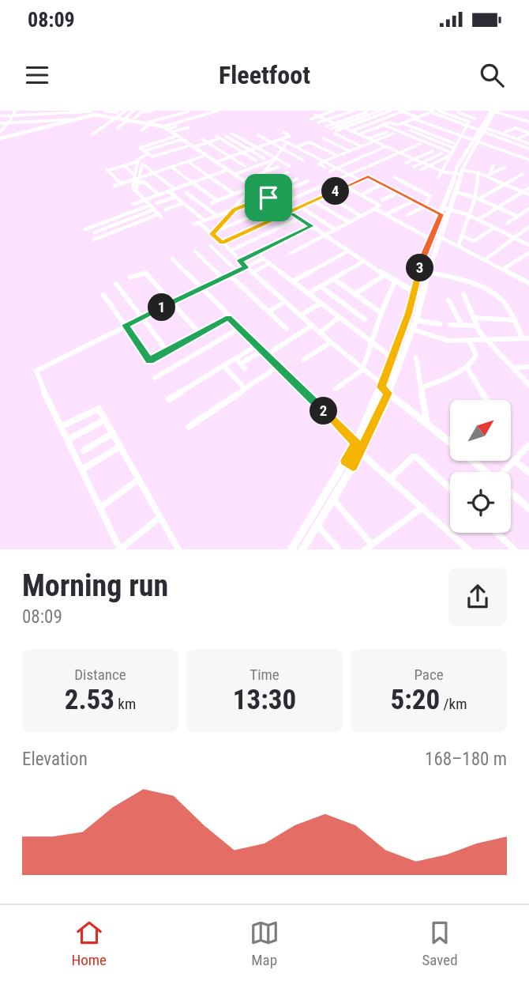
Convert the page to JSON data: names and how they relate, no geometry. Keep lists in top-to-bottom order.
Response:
{
  "north": "top right",
  "page": {
    "status": "08:09",
    "header": "Fleetfoot",
    "pins": [
      "4",
      "3",
      "1",
      "2"
    ],
    "heading": ["Morning run", "08:09"],
    "stats": [
      ["Distance", "2.53 km"],
      ["Time", "13:30"],
      ["Pace", "5:20 /km"]
    ],
    "chart": ["Elevation", "168–180 m"],
    "tabs": ["Home", "Map", "Saved"]
  }
}
